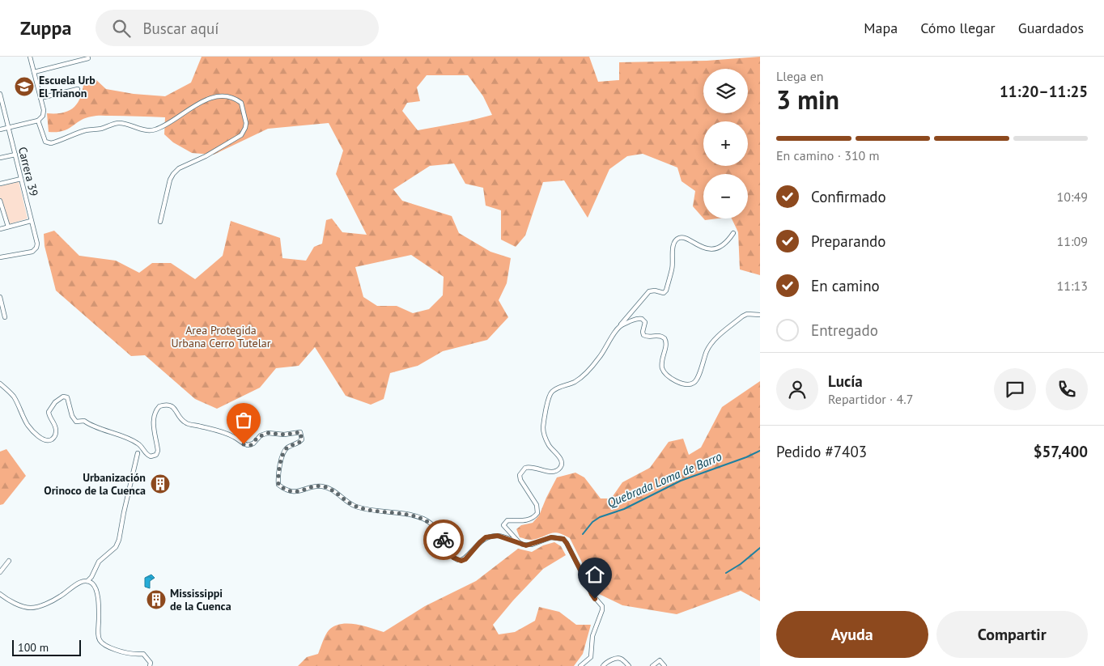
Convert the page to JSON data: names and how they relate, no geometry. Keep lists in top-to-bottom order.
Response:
{
  "streets": {
    "street": ["Carrera 39"]
  },
  "water": ["Quebrada Loma de Barro"],
  "parks": ["Area Protegida Urbana Cerro Tutelar"],
  "places": {
    "school or university": ["Escuela Urb El Trianon"],
    "building": ["Urbanización Orinoco de la Cuenca", "Mississippi de la Cuenca"]
  },
  "scale_bar": "100 m",
  "page": {
    "header": "Zuppa",
    "search": "Buscar aquí",
    "nav": ["Mapa", "Cómo llegar", "Guardados"],
    "heading": ["3 min", "Llega en", "11:20–11:25"],
    "panel": [
      "Lucía",
      "Repartidor · 4.7",
      "Pedido #7403",
      "$57,400"
    ],
    "map_buttons": ["+", "−"],
    "bar": "En camino · 310 m",
    "list": [
      ["Confirmado", "10:49"],
      ["Preparando", "11:09"],
      ["En camino", "11:13"],
      "Entregado"
    ],
    "buttons": ["Ayuda", "Compartir"],
    "scale": "100 m"
  }
}
